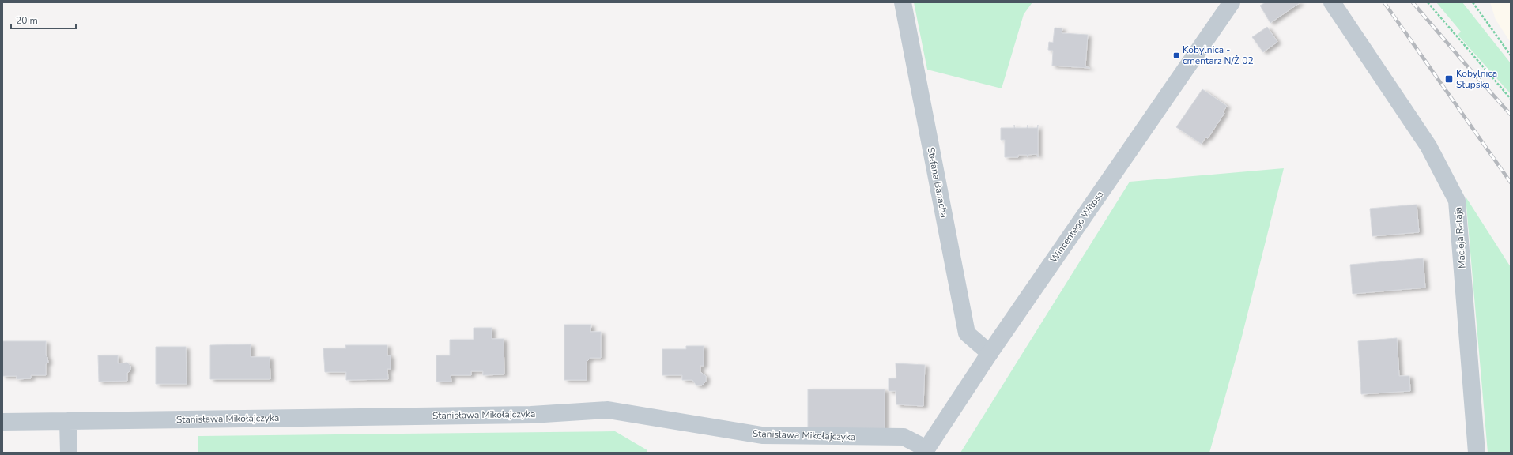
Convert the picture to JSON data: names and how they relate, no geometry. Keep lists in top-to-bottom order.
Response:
{
  "streets": {
    "street": [
      "Stefana Banacha",
      "Wincentego Witosa",
      "Macieja Rataja",
      "Stanisława Mikołajczyka"
    ]
  },
  "crossings": [
    ["Stefana Banacha", "Wincentego Witosa"],
    ["Wincentego Witosa", "Stanisława Mikołajczyka"]
  ],
  "places": {
    "transit": ["Kobylnica - cmentarz N/Ż 02", "Kobylnica Słupska"]
  },
  "scale_bar": "20 m"
}
